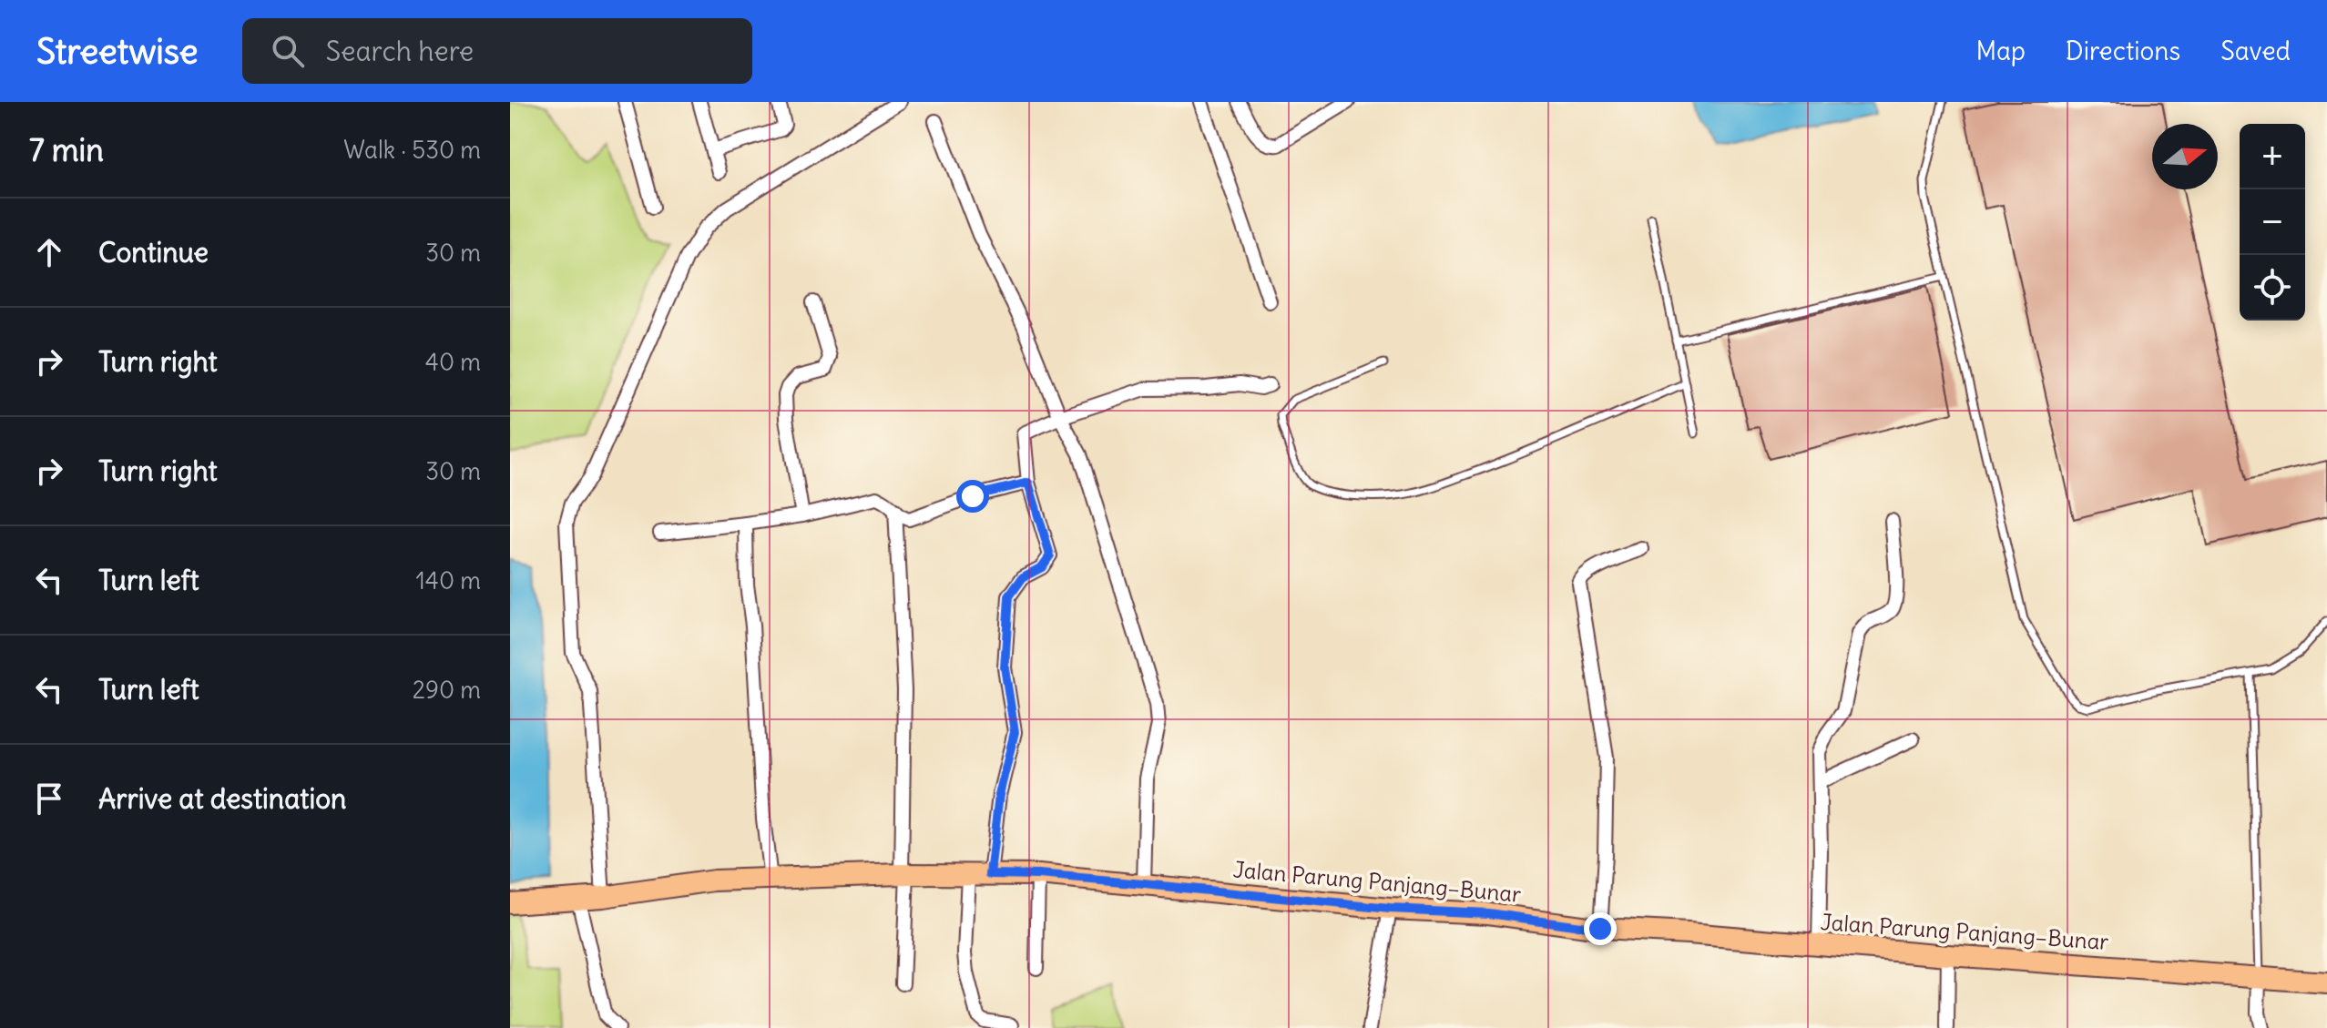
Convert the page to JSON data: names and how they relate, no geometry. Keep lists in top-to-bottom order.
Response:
{
  "streets": {
    "main road": ["Jalan Parung Panjang–Bunar"]
  },
  "north": "right",
  "page": {
    "header": "Streetwise",
    "search": "Search here",
    "nav": ["Map", "Directions", "Saved"],
    "heading": ["7 min", "Walk · 530 m"],
    "map_buttons": ["+", "−"],
    "list": [
      ["Continue", "30 m"],
      ["Turn right", "40 m"],
      ["Turn right", "30 m"],
      ["Turn left", "140 m"],
      ["Turn left", "290 m"],
      "Arrive at destination"
    ]
  }
}
